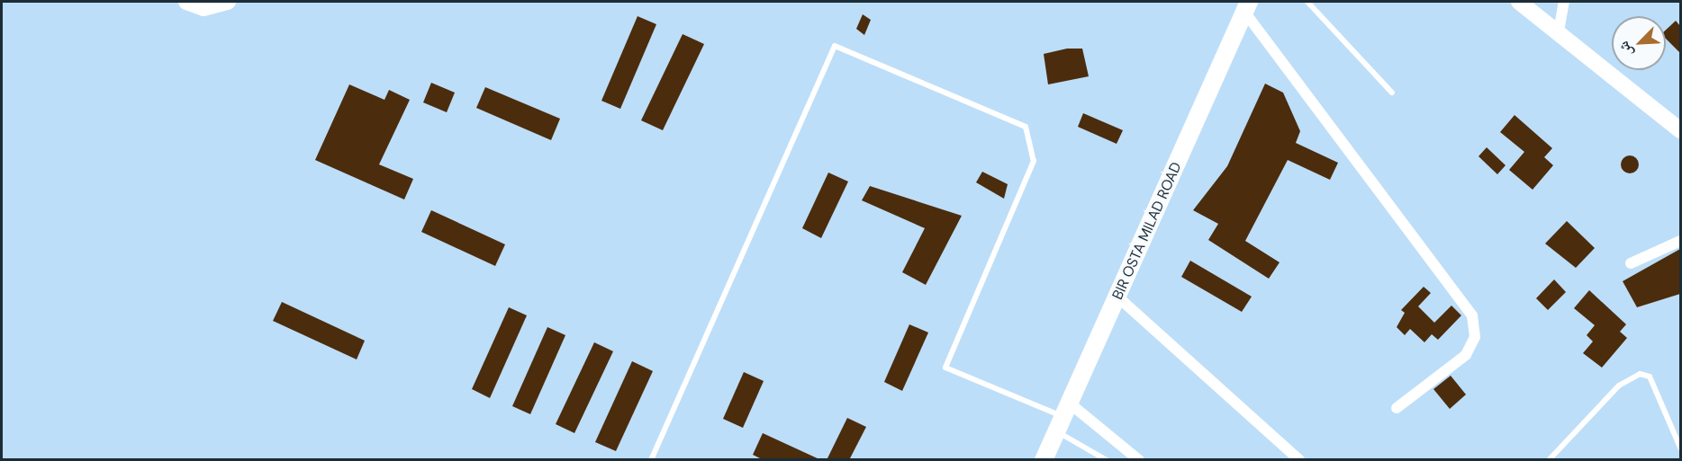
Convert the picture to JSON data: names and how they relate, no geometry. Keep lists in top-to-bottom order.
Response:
{
  "streets": {
    "main road": ["BIR OSTA MILAD ROAD"]
  },
  "north": "bottom left"
}
